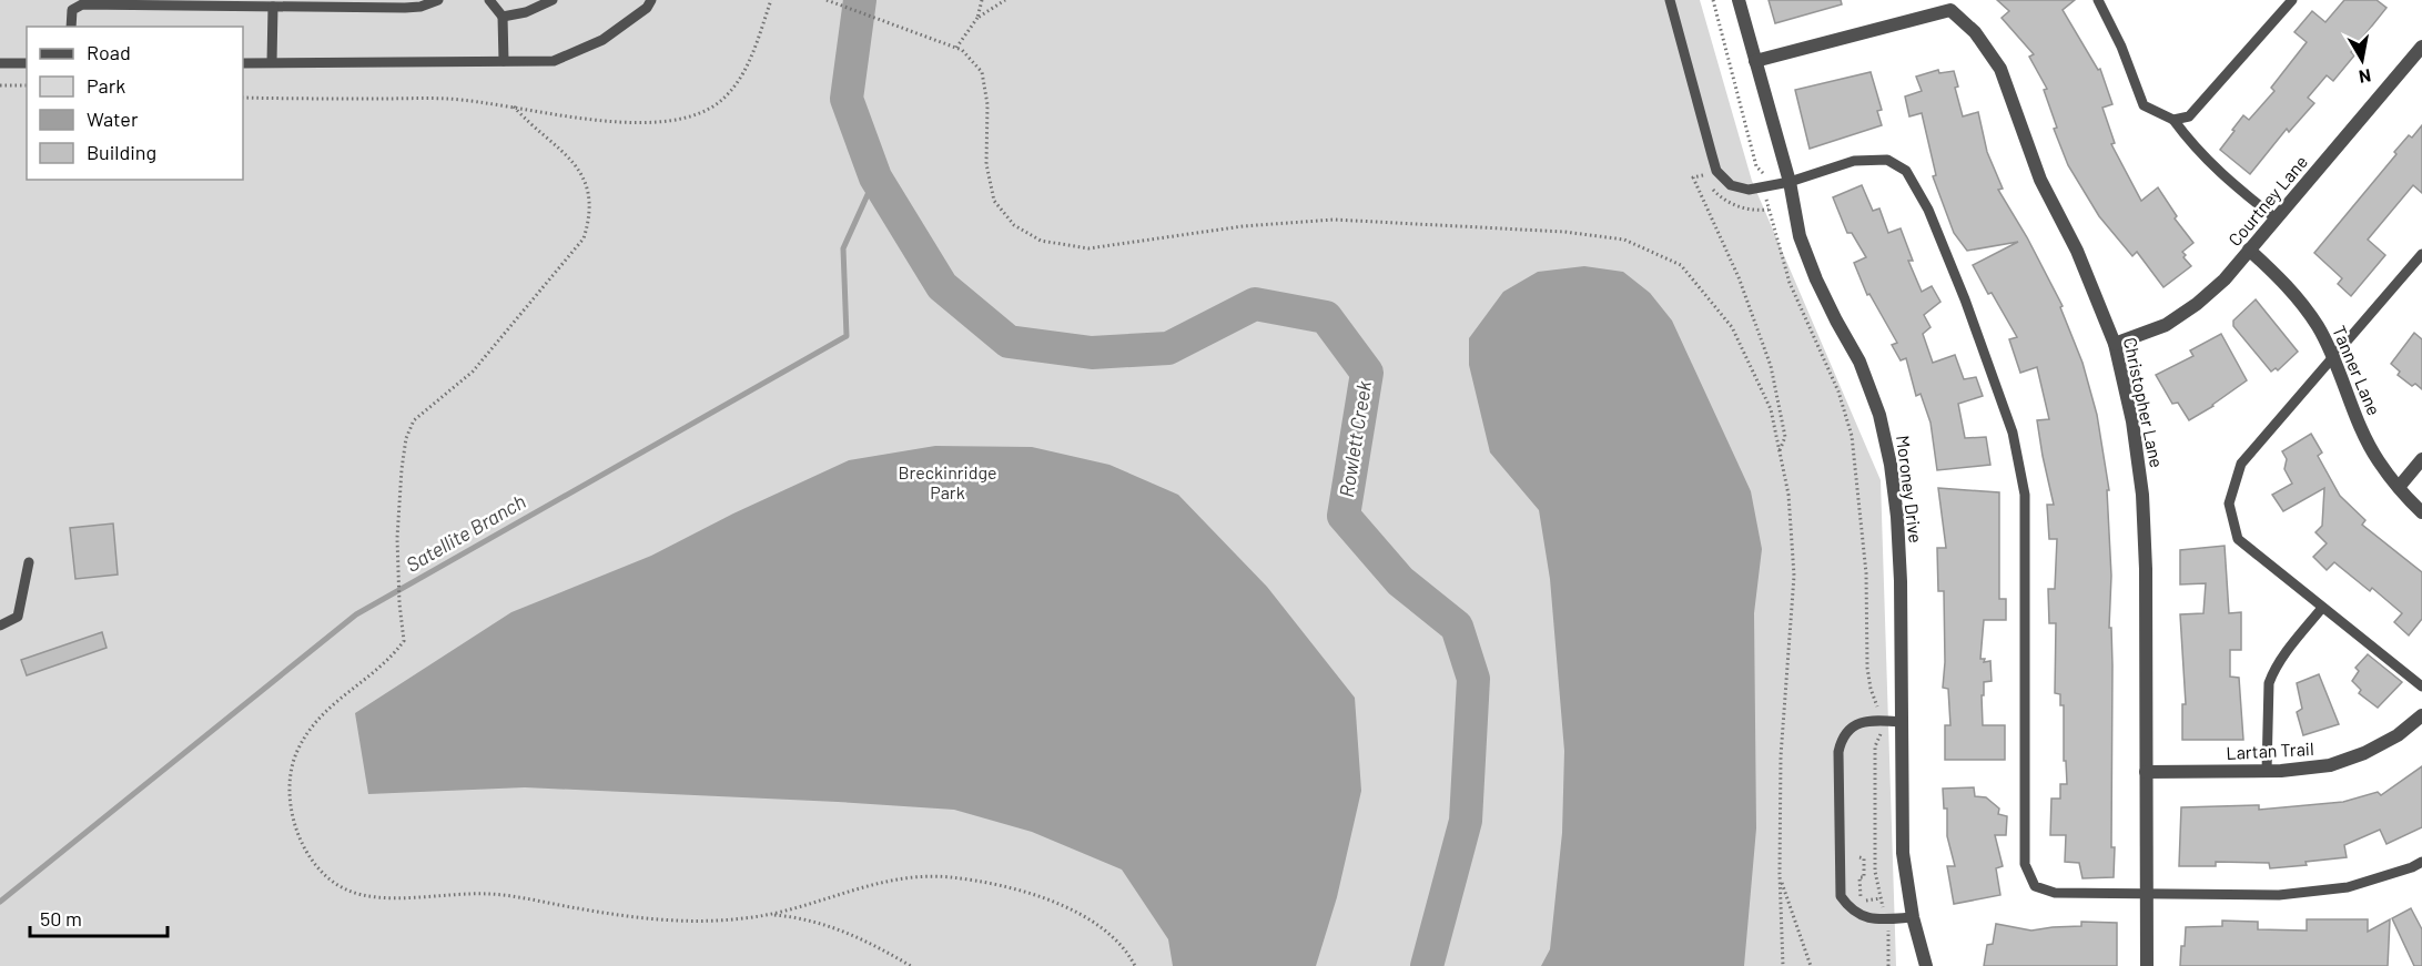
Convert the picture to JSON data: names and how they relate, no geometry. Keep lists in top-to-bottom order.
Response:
{
  "streets": {
    "street": [
      "Courtney Lane",
      "Tanner Lane",
      "Christopher Lane",
      "Moroney Drive",
      "Lartan Trail"
    ]
  },
  "crossings": [
    ["Courtney Lane", "Tanner Lane"],
    ["Courtney Lane", "Christopher Lane"],
    ["Christopher Lane", "Moroney Drive"],
    ["Christopher Lane", "Lartan Trail"]
  ],
  "water": ["Rowlett Creek", "Satellite Branch"],
  "parks": ["Breckinridge Park"],
  "legend": [
    "Road",
    "Park",
    "Water",
    "Building"
  ],
  "scale_bar": "50 m",
  "north": "bottom"
}
